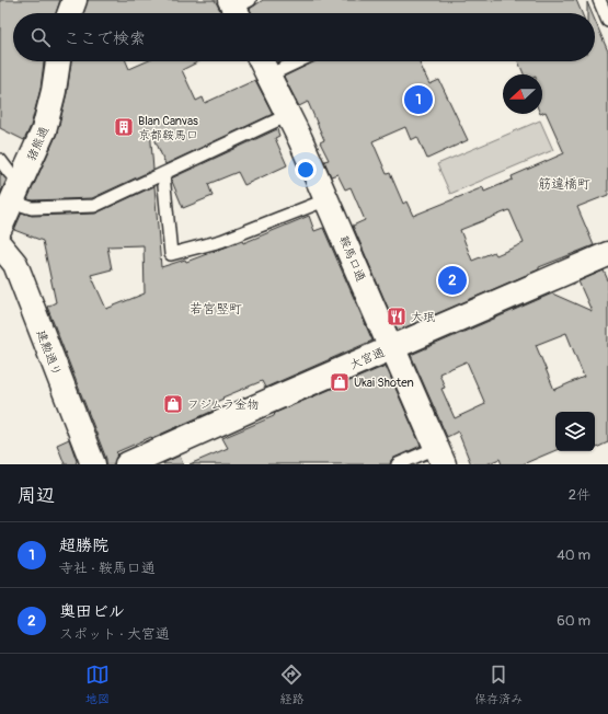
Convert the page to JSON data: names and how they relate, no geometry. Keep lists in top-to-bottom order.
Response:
{
  "streets": {
    "street": [
      "猪熊通",
      "鞍馬口通",
      "建勲通り",
      "大宮通"
    ]
  },
  "crossings": [
    ["鞍馬口通", "大宮通"]
  ],
  "districts": ["筋違橋町", "若宮竪町"],
  "places": {
    "building": ["Blan Canvas 京都鞍馬口"],
    "restaurant": ["大珉"],
    "shop": ["Ukai Shoten", "フジムラ金物"]
  },
  "north": "left",
  "page": {
    "search": "ここで検索",
    "pins": ["1", "2"],
    "heading": ["周辺", "2件"],
    "list": [
      {
        "mark": "1",
        "name": "超勝院",
        "note": "寺社 · 鞍馬口通",
        "value": "40 m"
      },
      {
        "mark": "2",
        "name": "奥田ビル",
        "note": "スポット · 大宮通",
        "value": "60 m"
      }
    ],
    "nav": ["地図", "経路", "保存済み"]
  }
}
